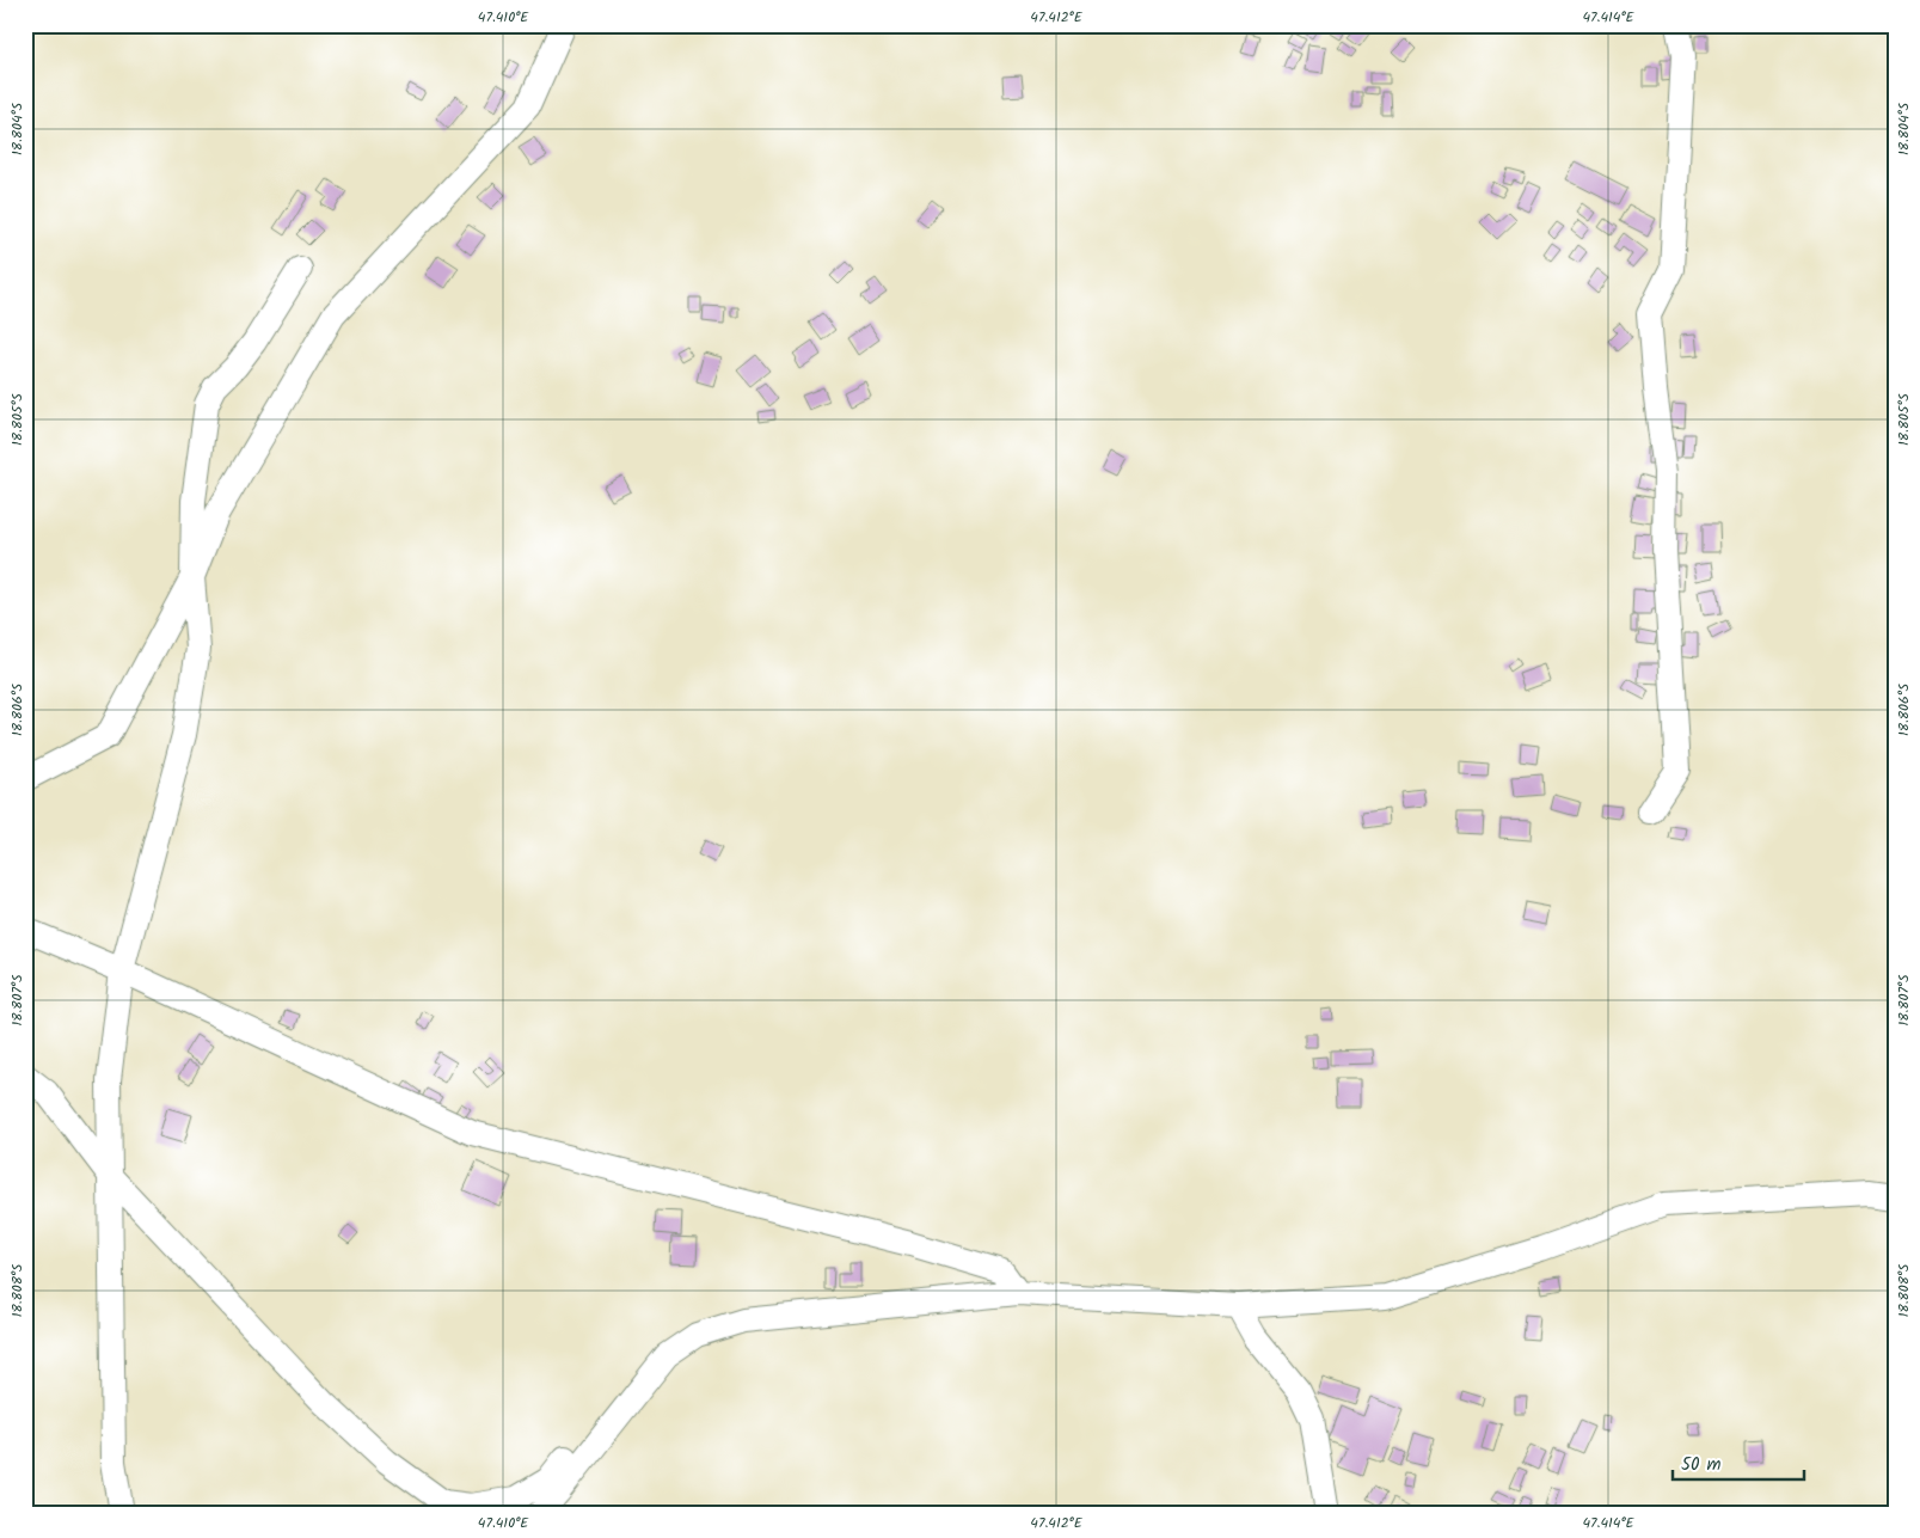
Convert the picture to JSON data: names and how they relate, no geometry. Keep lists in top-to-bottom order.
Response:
{
  "scale_bar": "50 m",
  "coordinates": [
    "47.410°E",
    "47.412°E",
    "47.414°E",
    "18.804°S",
    "18.805°S",
    "18.806°S",
    "18.807°S",
    "18.808°S"
  ]
}
